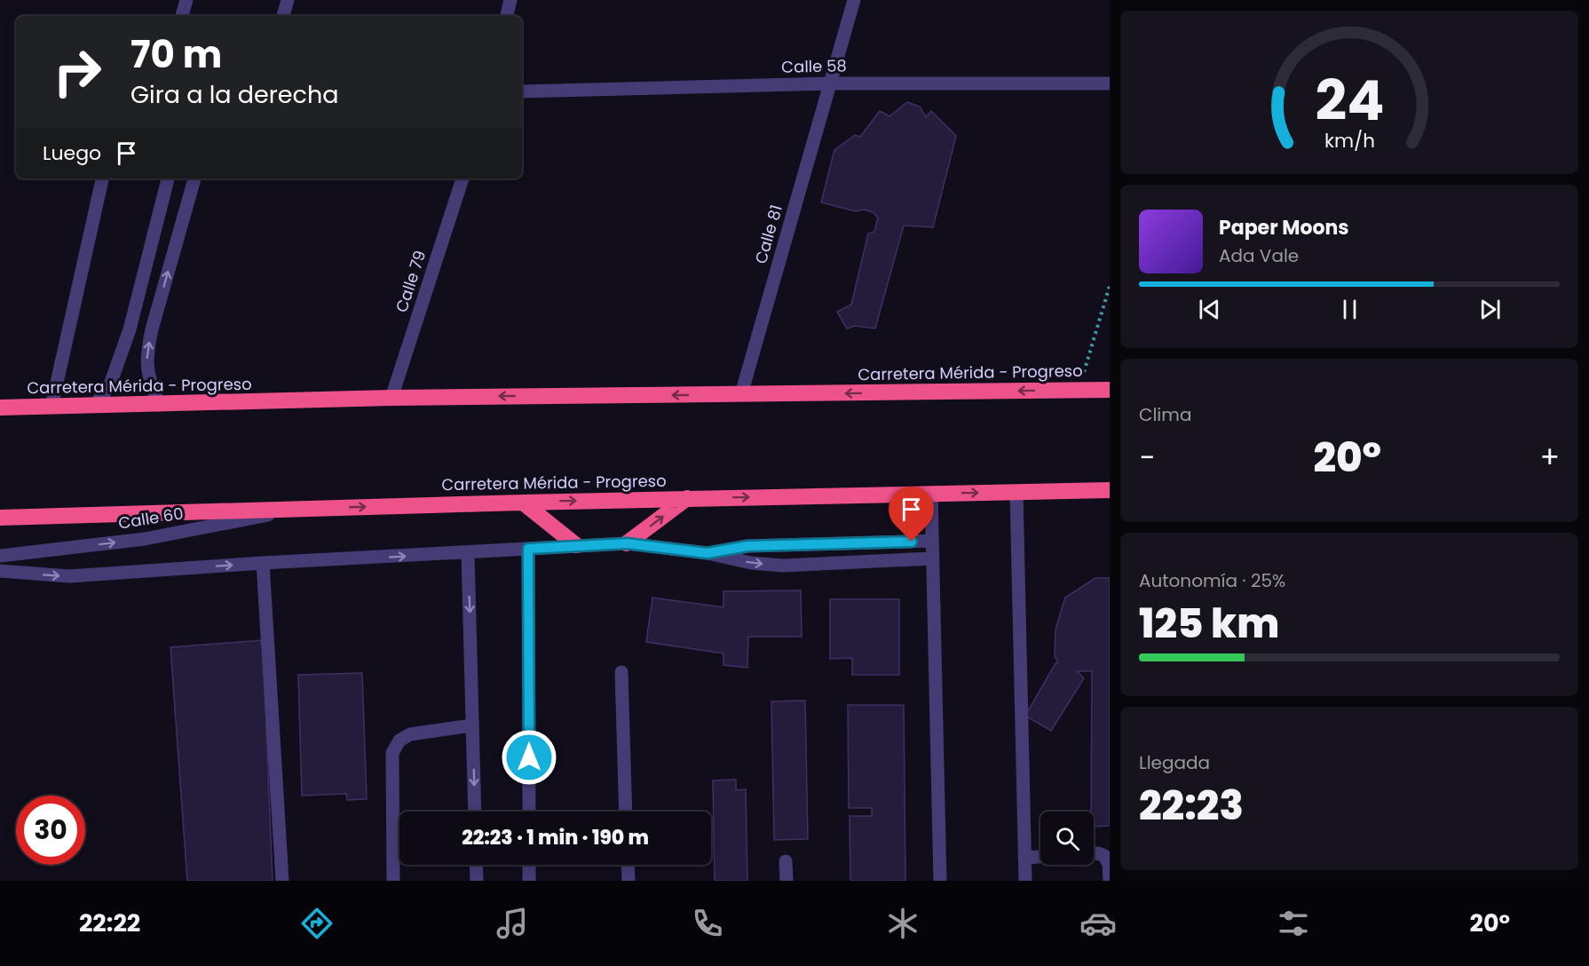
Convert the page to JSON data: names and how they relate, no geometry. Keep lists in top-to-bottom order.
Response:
{
  "streets": {
    "highway": ["Carretera Mérida - Progreso"],
    "street": [
      "Calle 58",
      "Calle 81",
      "Calle 79",
      "Calle 60"
    ]
  },
  "crossings": [
    ["Calle 58", "Calle 81"],
    ["Calle 81", "Carretera Mérida - Progreso"],
    ["Calle 79", "Carretera Mérida - Progreso"],
    ["Carretera Mérida - Progreso", "Calle 60"]
  ],
  "page": {
    "turn": ["70 m", "Gira a la derecha"],
    "then": "Luego",
    "song": ["Paper Moons", "Ada Vale"],
    "tile": [
      "Clima",
      ["Autonomía · 25%", "125 km"],
      ["Llegada", "22:23"]
    ],
    "heat": ["−", "20°", "+"],
    "limit": "30",
    "trip": "22:23 · 1 min · 190 m",
    "tabs": ["22:22", "20°"],
    "gauge": ["24", "km/h"]
  }
}
